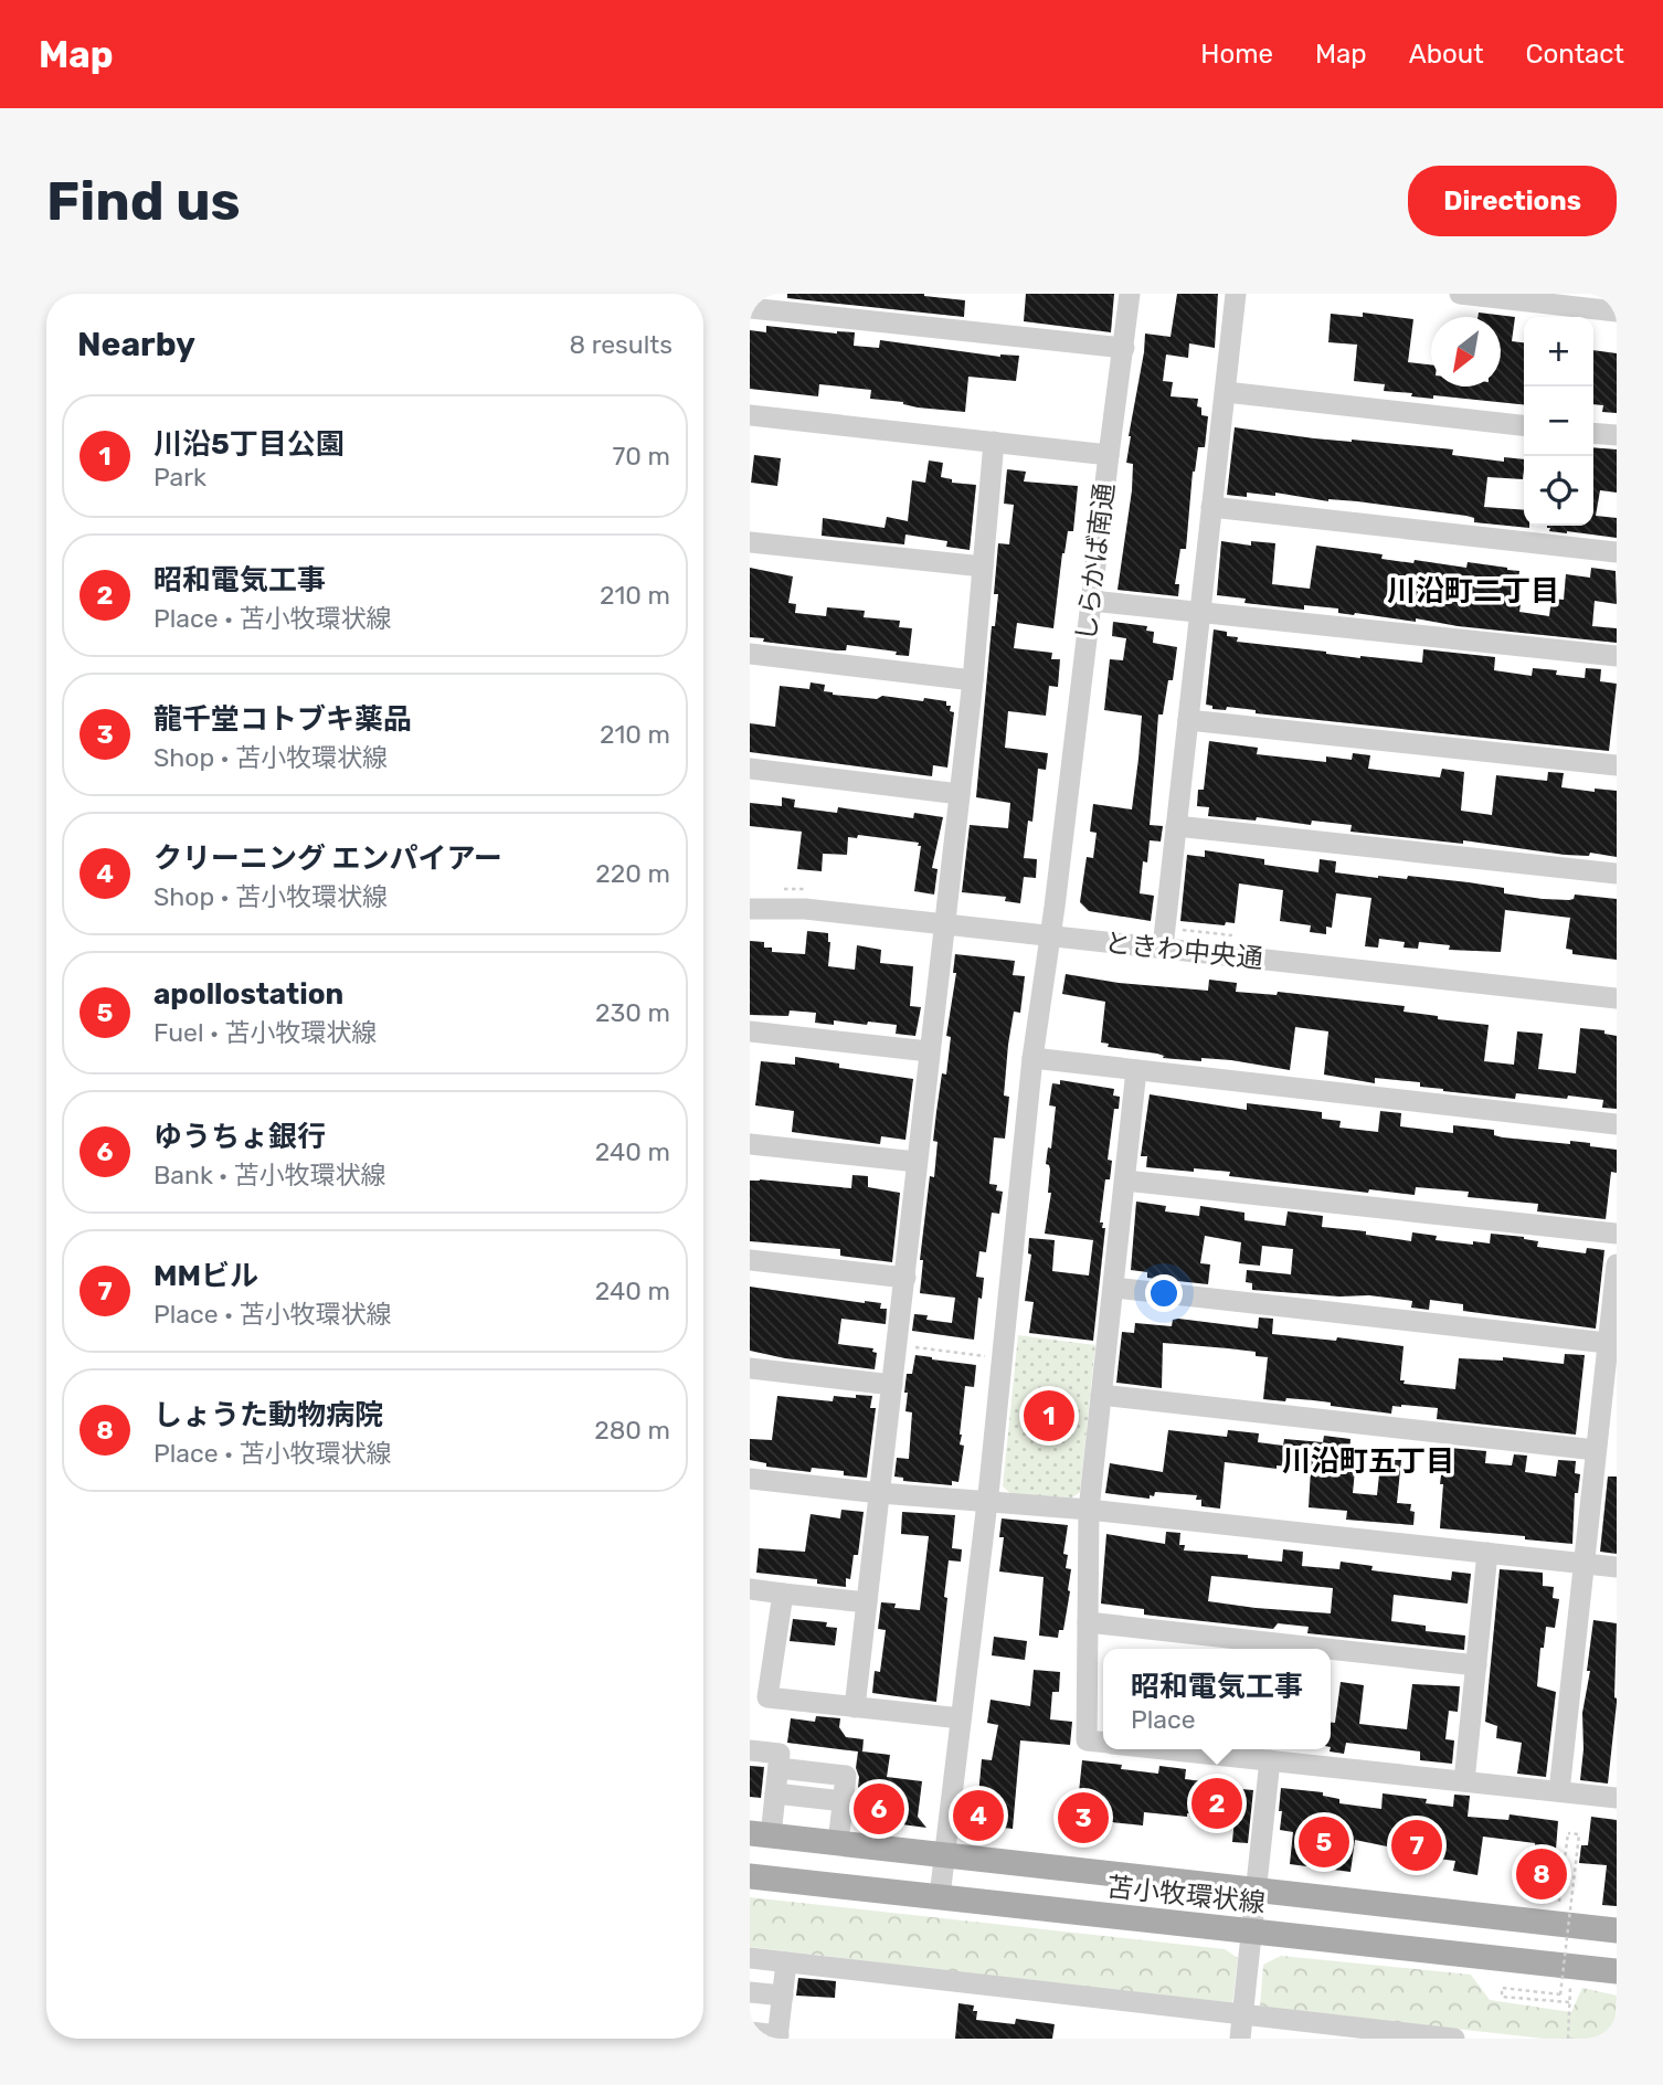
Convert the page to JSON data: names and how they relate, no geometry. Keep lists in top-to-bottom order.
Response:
{
  "streets": {
    "main road": ["苫小牧環状線"],
    "street": ["しらかば南通", "ときわ中央通"]
  },
  "crossings": [
    ["しらかば南通", "ときわ中央通"],
    ["しらかば南通", "苫小牧環状線"]
  ],
  "districts": ["川沿町二丁目", "川沿町五丁目"],
  "north": "bottom left",
  "page": {
    "header": "Map",
    "nav": [
      "Home",
      "Map",
      "About",
      "Contact"
    ],
    "buttons": "Directions",
    "title": "Find us",
    "heading": ["Nearby", "8 results"],
    "map_buttons": ["+", "−"],
    "list": [
      {
        "mark": "1",
        "name": "川沿5丁目公園",
        "note": "Park",
        "value": "70 m"
      },
      {
        "mark": "2",
        "name": "昭和電気工事",
        "note": "Place · 苫小牧環状線",
        "value": "210 m"
      },
      {
        "mark": "3",
        "name": "龍千堂コトブキ薬品",
        "note": "Shop · 苫小牧環状線",
        "value": "210 m"
      },
      {
        "mark": "4",
        "name": "クリーニング エンパイアー",
        "note": "Shop · 苫小牧環状線",
        "value": "220 m"
      },
      {
        "mark": "5",
        "name": "apollostation",
        "note": "Fuel · 苫小牧環状線",
        "value": "230 m"
      },
      {
        "mark": "6",
        "name": "ゆうちょ銀行",
        "note": "Bank · 苫小牧環状線",
        "value": "240 m"
      },
      {
        "mark": "7",
        "name": "MMビル",
        "note": "Place · 苫小牧環状線",
        "value": "240 m"
      },
      {
        "mark": "8",
        "name": "しょうた動物病院",
        "note": "Place · 苫小牧環状線",
        "value": "280 m"
      }
    ],
    "pins": [
      "1",
      "2",
      "6",
      "4",
      "3",
      "5",
      "7",
      "8"
    ],
    "popup": ["昭和電気工事", "Place"]
  }
}
